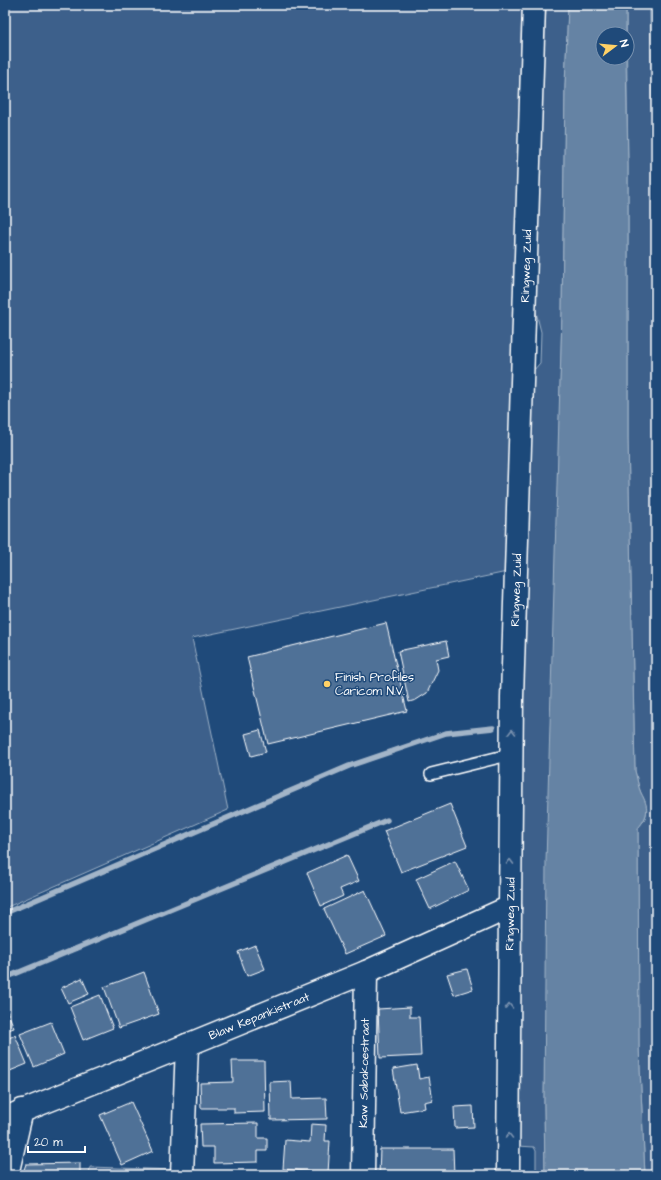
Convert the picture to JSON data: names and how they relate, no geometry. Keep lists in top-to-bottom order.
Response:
{
  "streets": {
    "street": ["Ringweg Zuid", "Blaw Kepankistraat", "Kaw Sabakoestraat"]
  },
  "crossings": [
    ["Ringweg Zuid", "Blaw Kepankistraat"],
    ["Blaw Kepankistraat", "Kaw Sabakoestraat"]
  ],
  "one_way": ["Ringweg Zuid"],
  "places": ["Finish Profiles Caricom N.V."],
  "scale_bar": "20 m",
  "north": "right"
}
